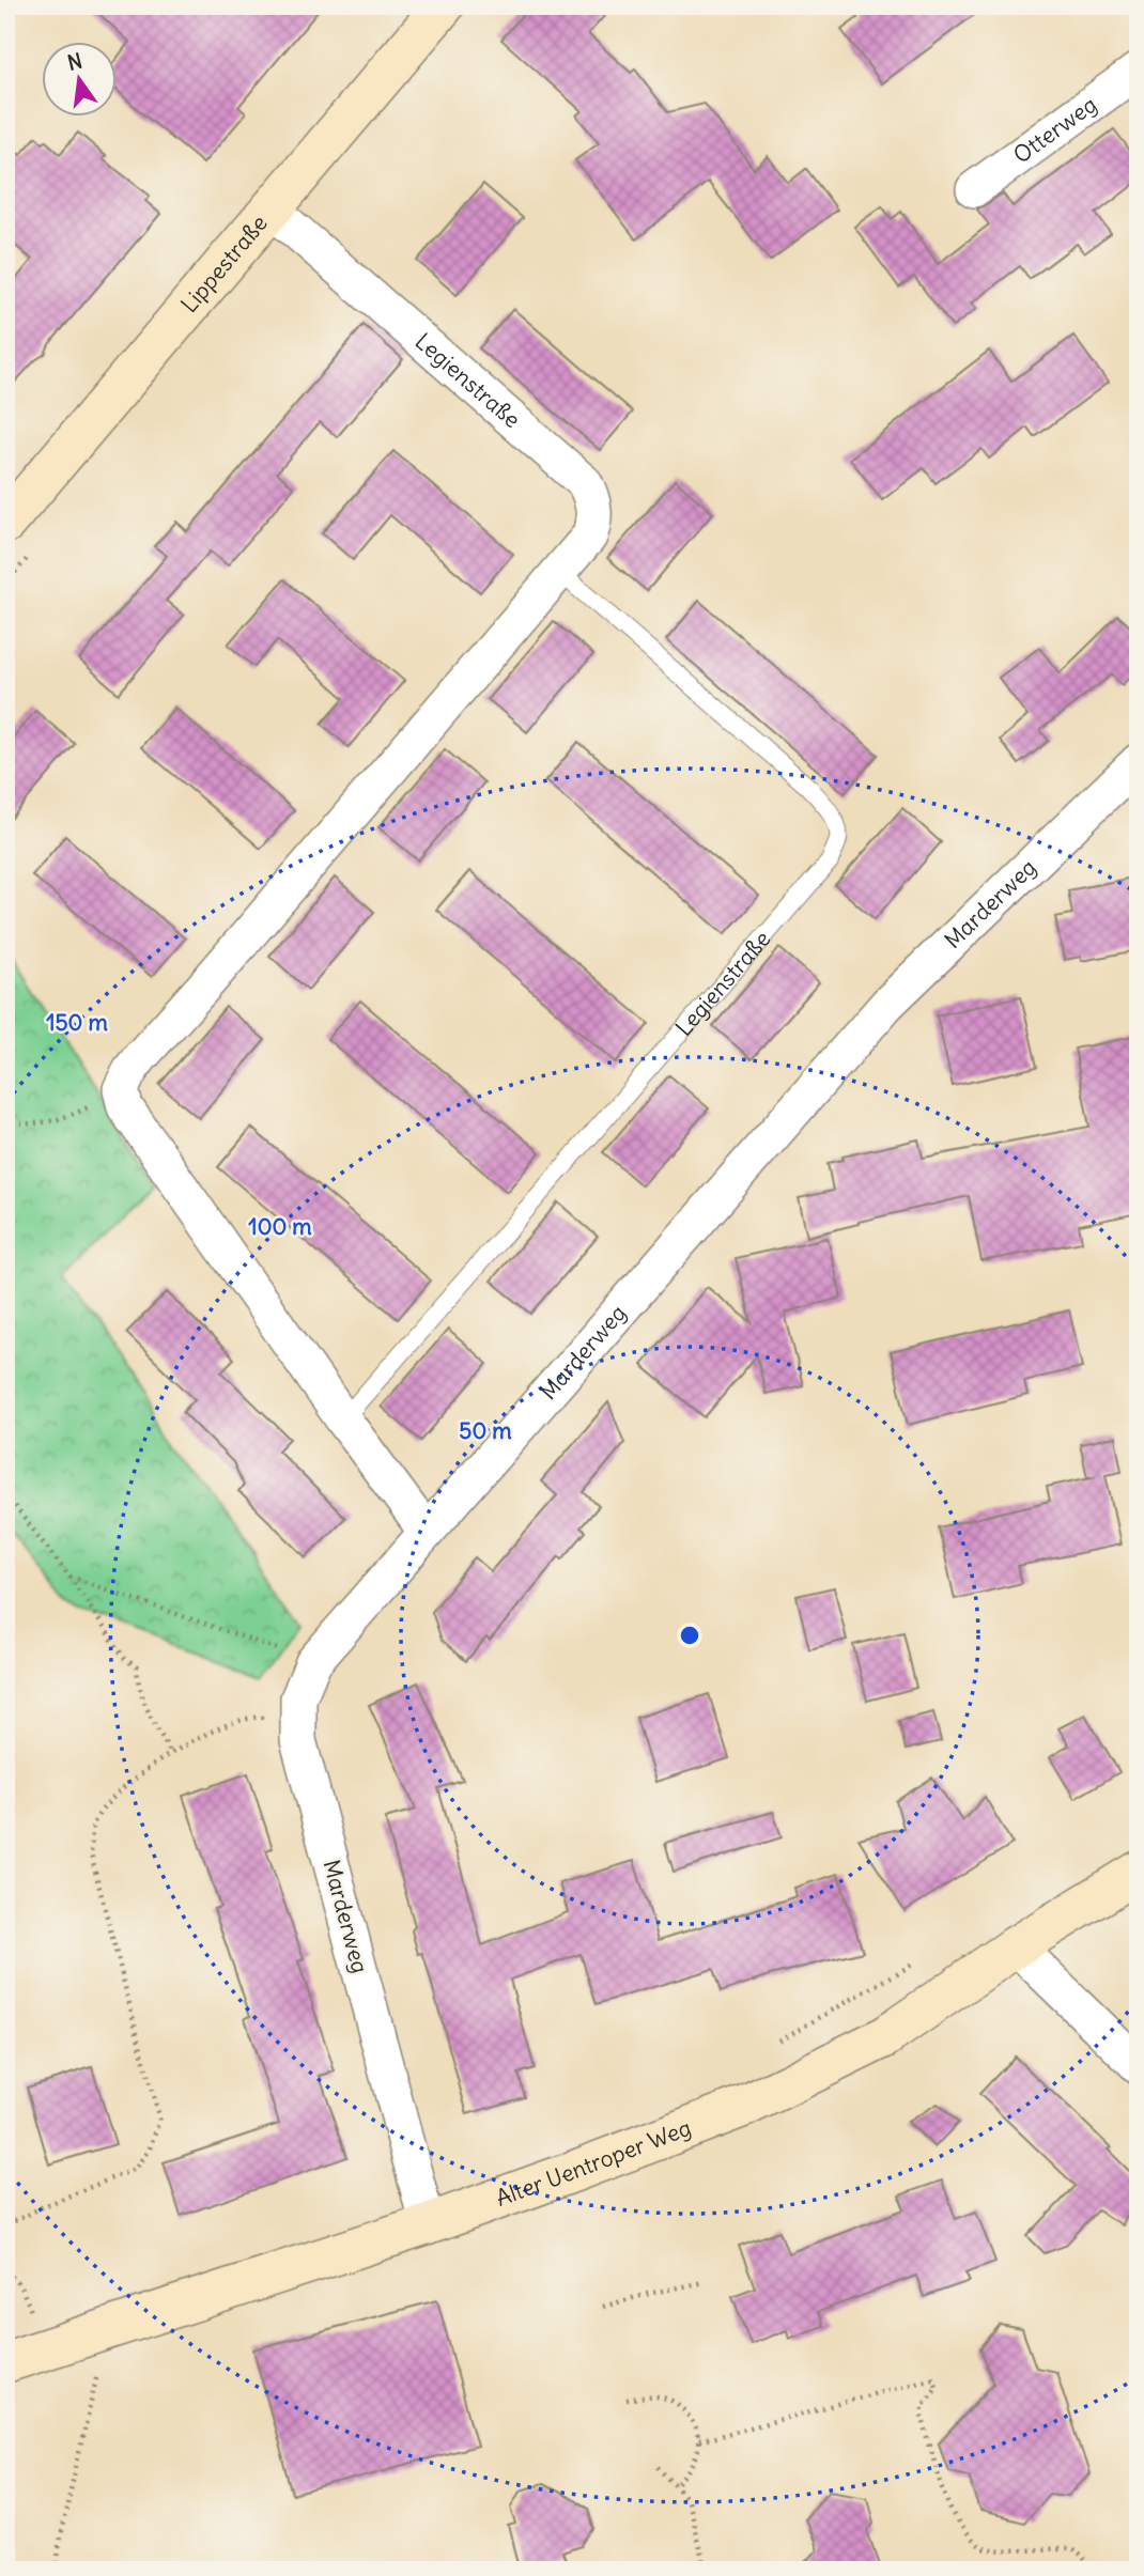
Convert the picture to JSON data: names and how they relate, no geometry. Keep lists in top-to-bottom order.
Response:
{
  "streets": {
    "street": [
      "Otterweg",
      "Lippestraße",
      "Legienstraße",
      "Marderweg",
      "Alter Uentroper Weg"
    ]
  },
  "crossings": [
    ["Lippestraße", "Legienstraße"],
    ["Marderweg", "Alter Uentroper Weg"]
  ],
  "north": "top",
  "rings": ["150 m", "100 m", "50 m"]
}
